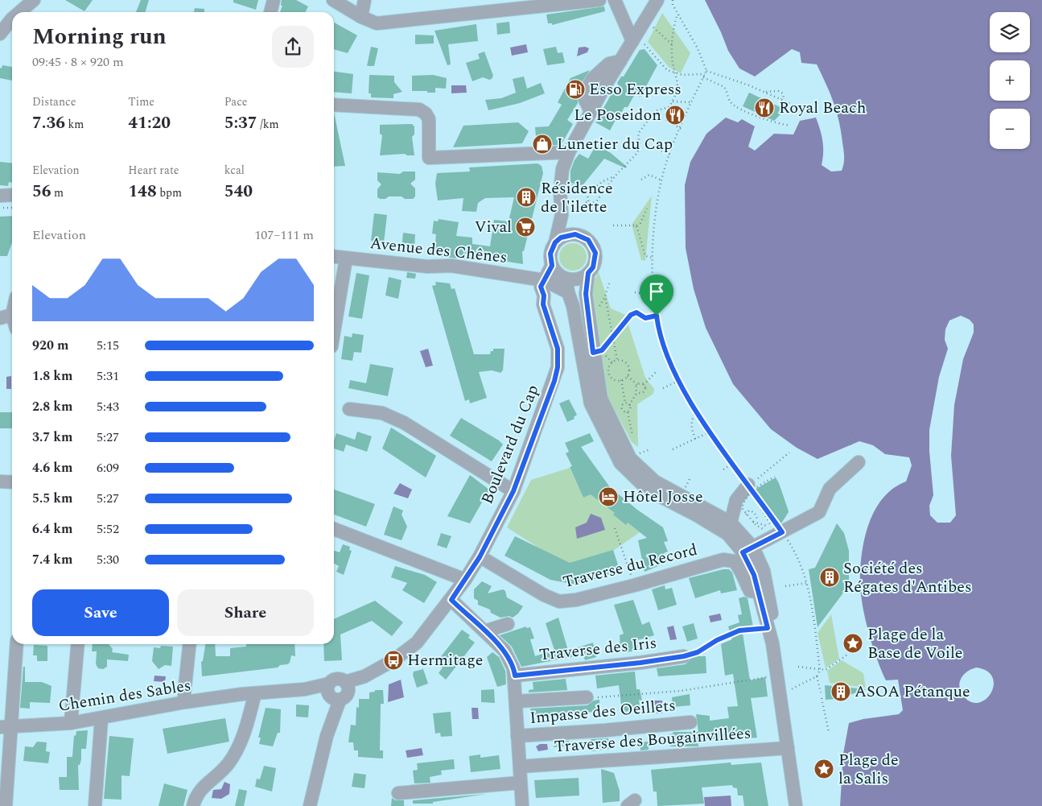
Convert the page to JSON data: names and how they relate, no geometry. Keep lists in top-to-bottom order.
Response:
{
  "streets": {
    "street": [
      "Avenue des Chênes",
      "Boulevard du Cap",
      "Traverse du Record",
      "Traverse des Iris",
      "Chemin des Sables",
      "Impasse des Oeillets",
      "Traverse des Bougainvillées"
    ]
  },
  "crossings": [
    ["Avenue des Chênes", "Boulevard du Cap"],
    ["Boulevard du Cap", "Traverse du Record"],
    ["Boulevard du Cap", "Chemin des Sables"]
  ],
  "places": {
    "fuel station": ["Esso Express"],
    "restaurant": ["Royal Beach", "Le Poseidon"],
    "shop": ["Lunetier du Cap"],
    "building": ["Résidence de l'ilette", "Société des Régates d'Antibes", "ASOA Pétanque"],
    "supermarket": ["Vival"],
    "hotel": ["Hôtel Josse"],
    "place": ["Plage de la Base de Voile", "Plage de la Salis"],
    "bus stop": ["Hermitage"]
  },
  "page": {
    "map_buttons": ["+", "−"],
    "heading": ["Morning run", "09:45 · 8 × 920 m"],
    "stats": [
      ["Distance", "7.36 km"],
      ["Time", "41:20"],
      ["Pace", "5:37 /km"],
      ["Elevation", "56 m"],
      ["Heart rate", "148 bpm"],
      ["kcal", "540"]
    ],
    "chart": ["Elevation", "107–111 m"],
    "list": [
      {
        "name": "920 m",
        "note": "5:15"
      },
      {
        "name": "1.8 km",
        "note": "5:31"
      },
      {
        "name": "2.8 km",
        "note": "5:43"
      },
      {
        "name": "3.7 km",
        "note": "5:27"
      },
      {
        "name": "4.6 km",
        "note": "6:09"
      },
      {
        "name": "5.5 km",
        "note": "5:27"
      },
      {
        "name": "6.4 km",
        "note": "5:52"
      },
      {
        "name": "7.4 km",
        "note": "5:30"
      }
    ],
    "buttons": ["Save", "Share"]
  }
}
